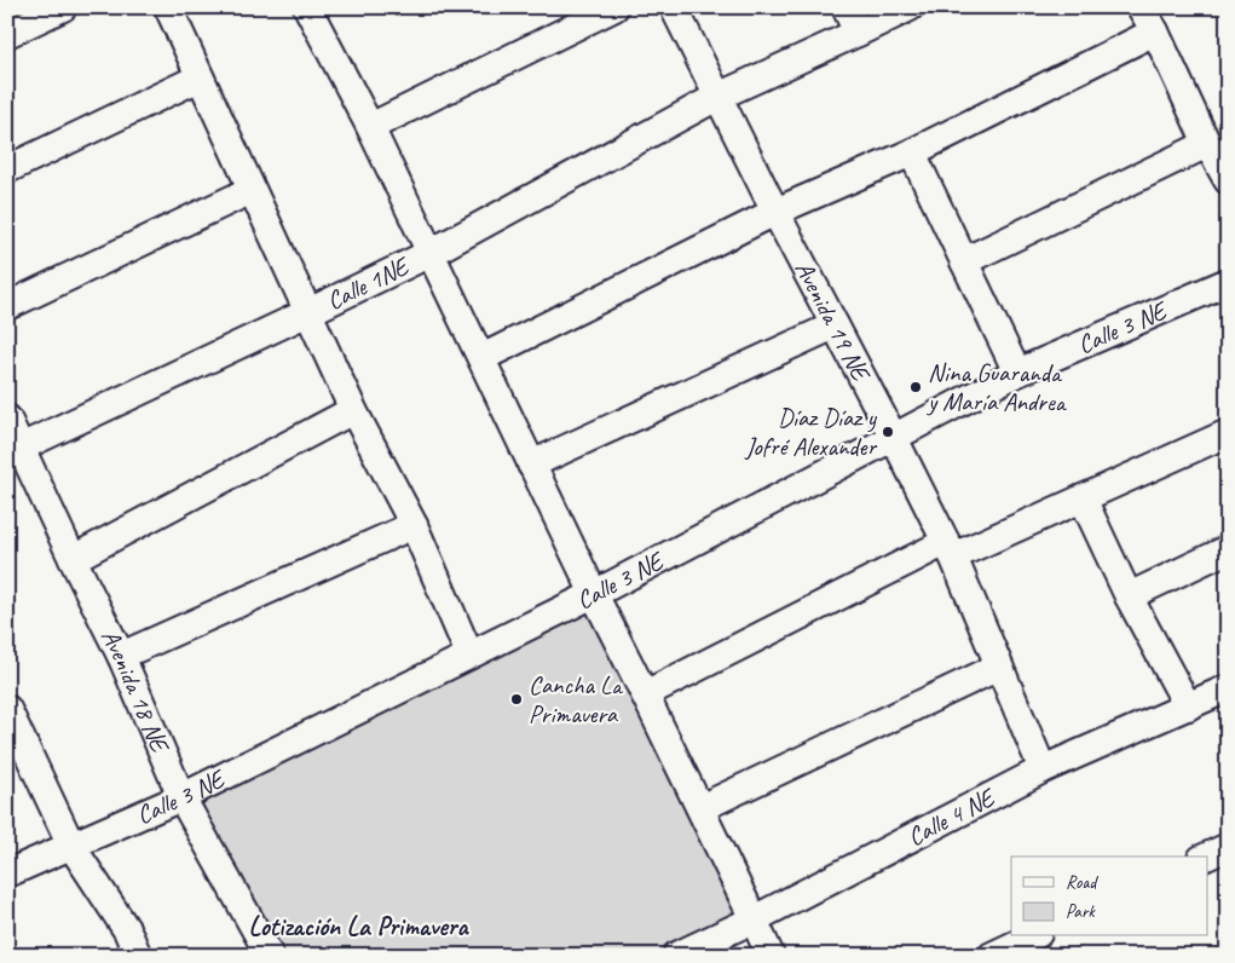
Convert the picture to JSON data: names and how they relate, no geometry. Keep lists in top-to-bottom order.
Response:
{
  "streets": {
    "street": [
      "Calle 1NE",
      "Avenida 19 NE",
      "Calle 3 NE",
      "Avenida 18 NE",
      "Calle 4 NE"
    ]
  },
  "crossings": [
    ["Calle 1NE", "Avenida 19 NE"],
    ["Calle 1NE", "Avenida 18 NE"],
    ["Avenida 19 NE", "Calle 3 NE"],
    ["Avenida 19 NE", "Calle 4 NE"],
    ["Calle 3 NE", "Avenida 18 NE"]
  ],
  "districts": ["Lotización La Primavera"],
  "places": ["Nina Guaranda y María Andrea", "Díaz Díaz y Jofré Alexander", "Cancha La Primavera"],
  "legend": ["Road", "Park"]
}
